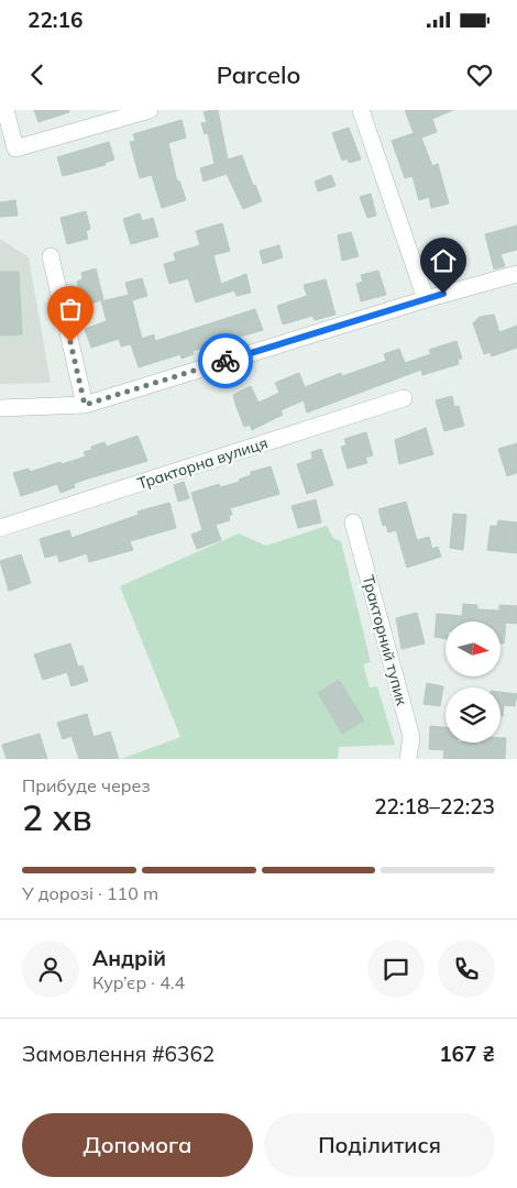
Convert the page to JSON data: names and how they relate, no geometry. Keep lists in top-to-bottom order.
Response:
{
  "streets": {
    "street": ["Тракторна вулиця", "Тракторний тупик"]
  },
  "north": "right",
  "page": {
    "status": "22:16",
    "header": "Parcelo",
    "heading": ["2 хв", "Прибуде через", "22:18–22:23"],
    "panel": [
      "Андрій",
      "Кур’єр · 4.4",
      "Замовлення #6362",
      "167 ₴"
    ],
    "bar": "У дорозі · 110 m",
    "buttons": ["Допомога", "Поділитися"]
  }
}
